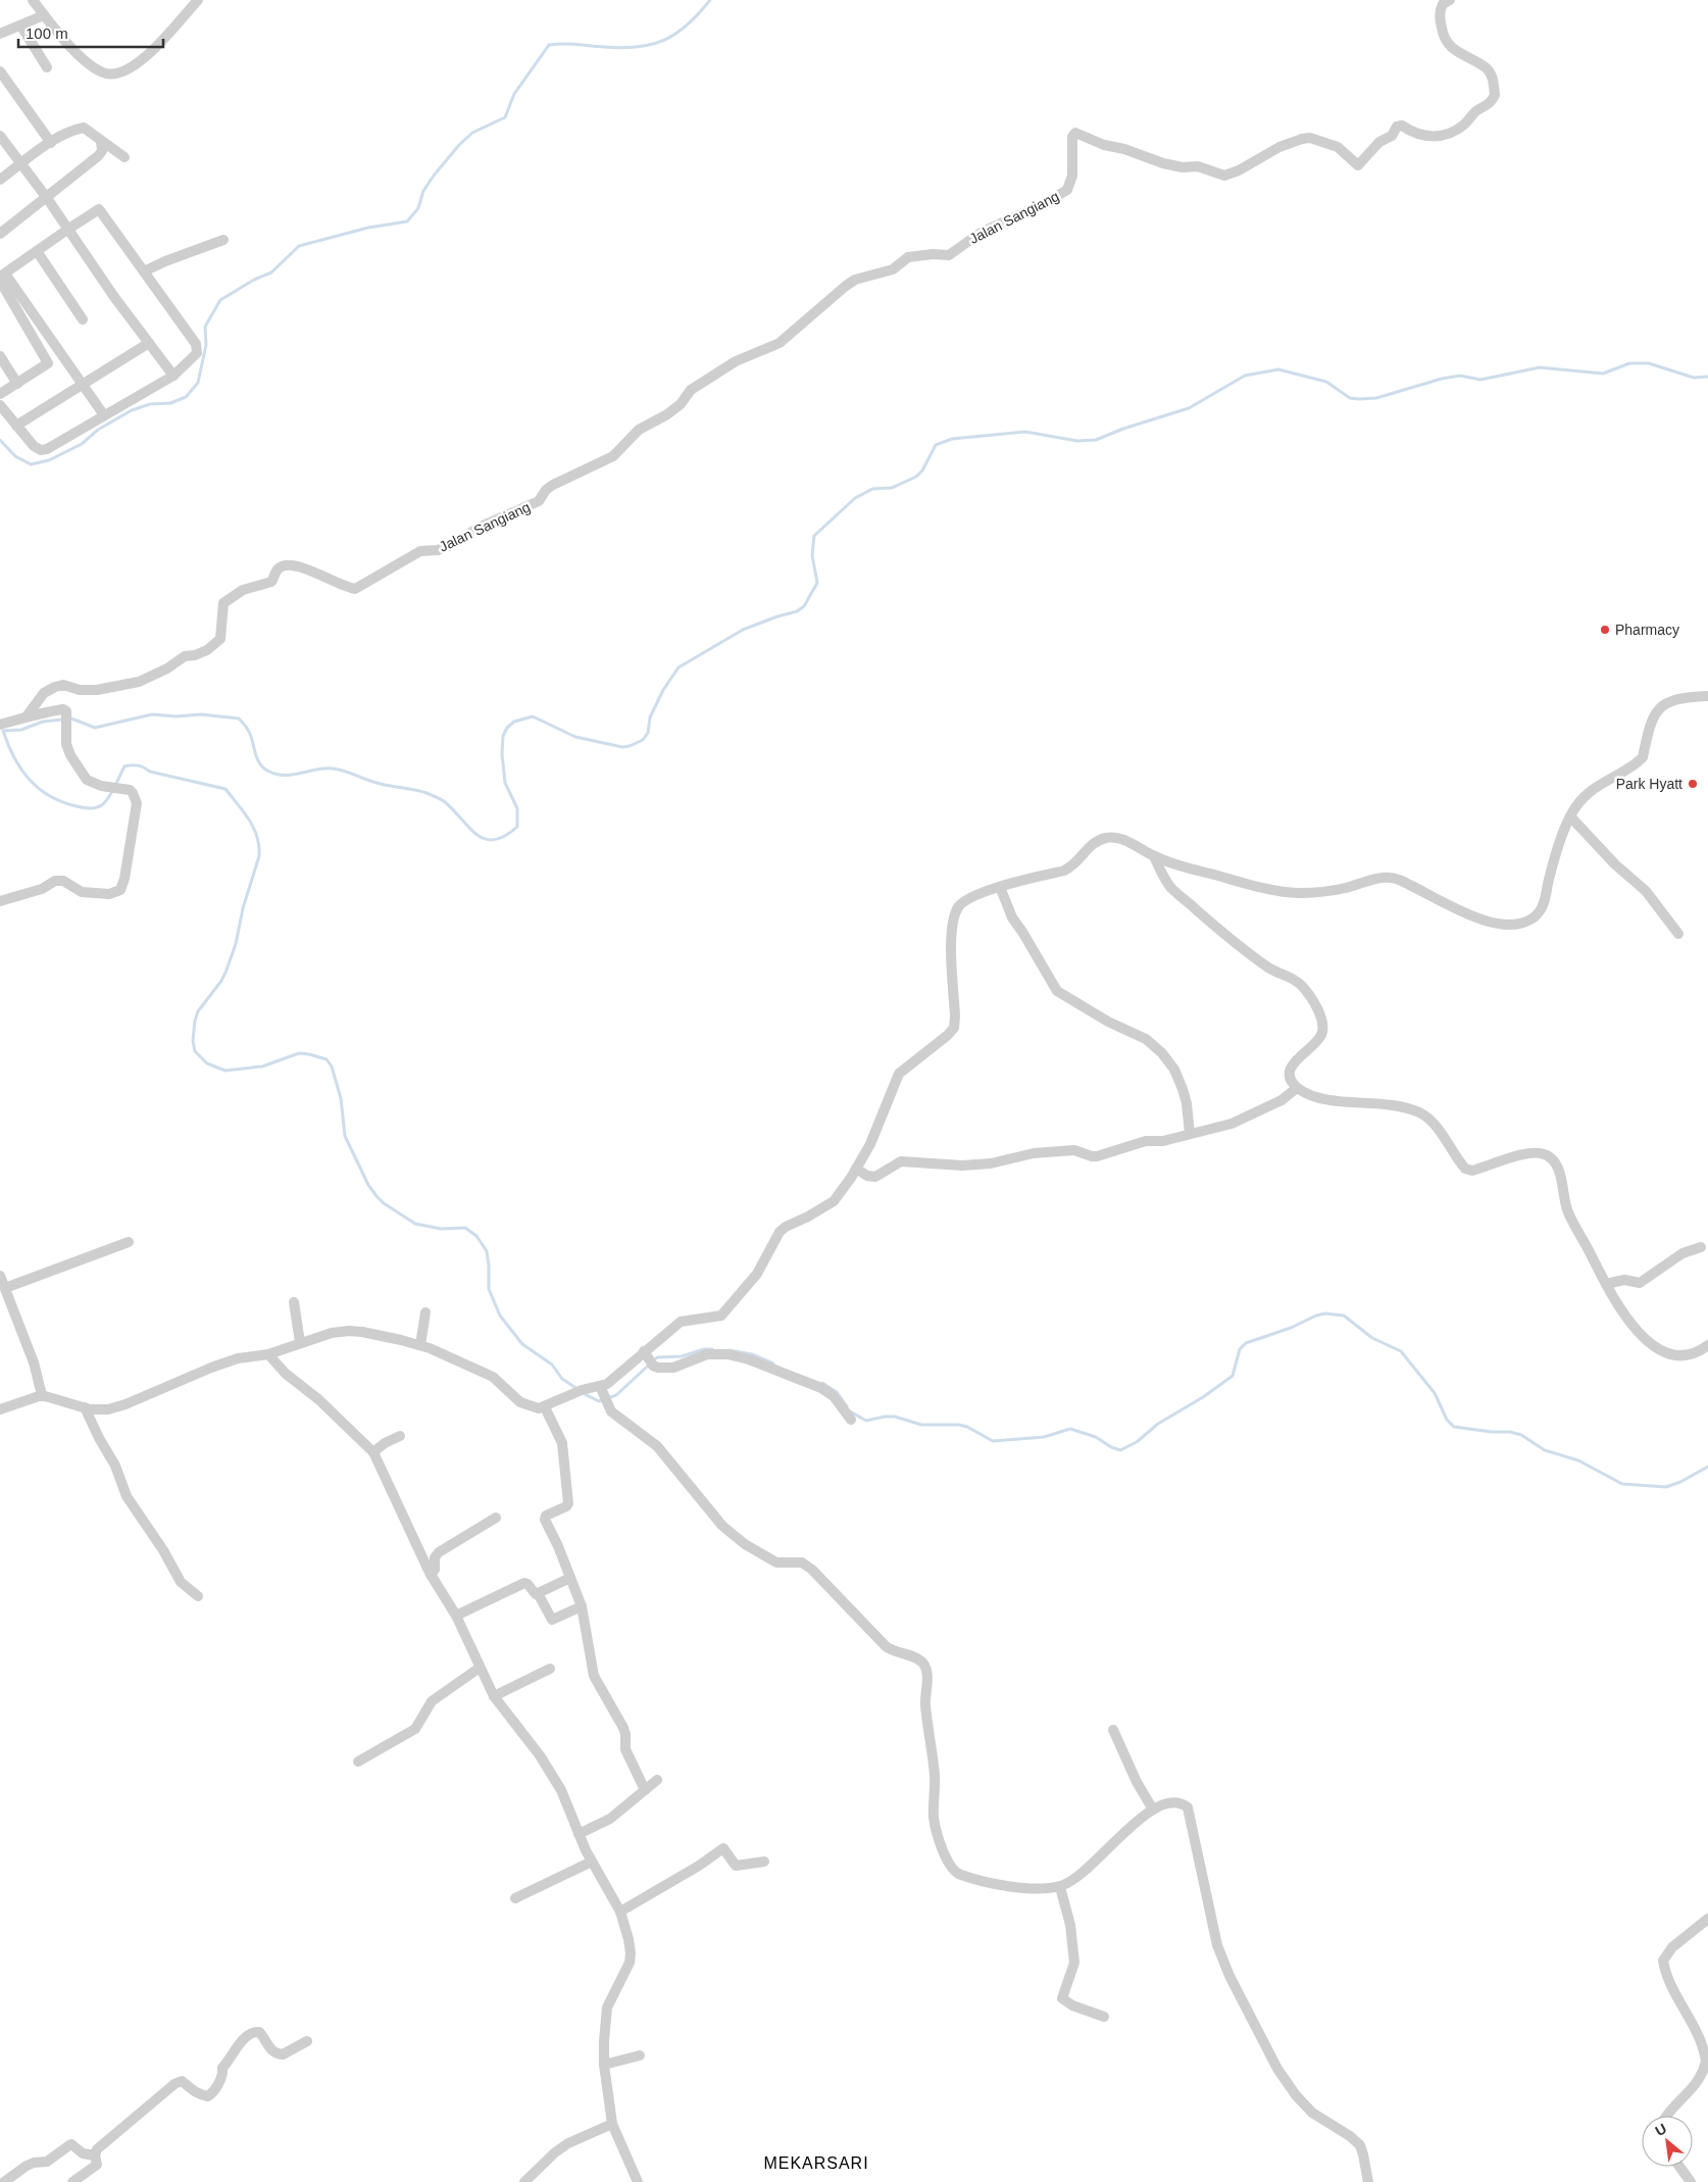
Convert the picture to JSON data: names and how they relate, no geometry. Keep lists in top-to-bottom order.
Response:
{
  "streets": {
    "street": ["Jalan Sangiang"]
  },
  "districts": ["MEKARSARI"],
  "places": ["Pharmacy", "Park Hyatt"],
  "scale_bar": "100 m",
  "north": "top left"
}
